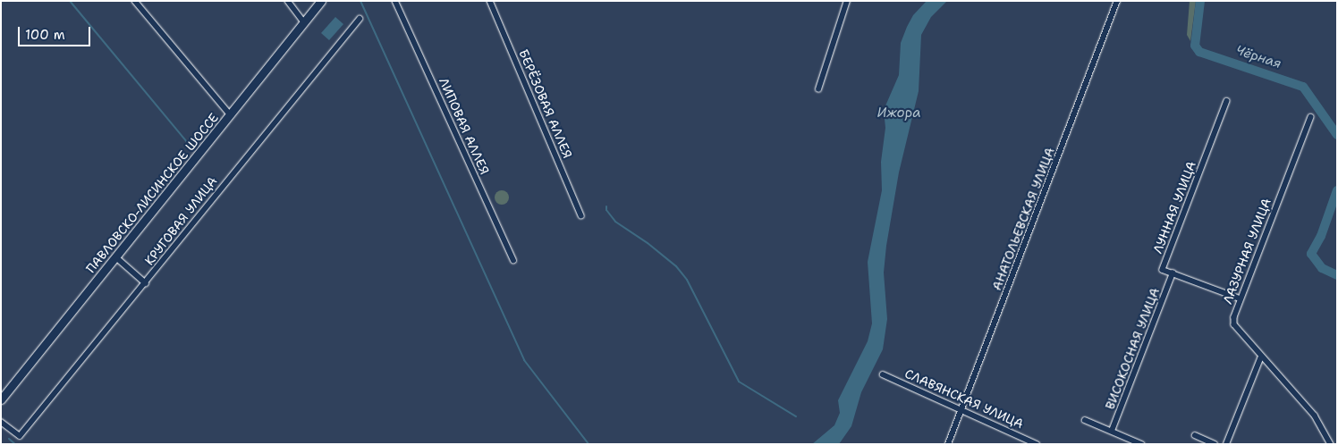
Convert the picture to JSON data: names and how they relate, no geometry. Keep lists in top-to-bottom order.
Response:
{
  "streets": {
    "main road": ["ПАВЛОВСКО-ЛИСИНСКОЕ ШОССЕ"],
    "street": [
      "БЕРЁЗОВАЯ АЛЛЕЯ",
      "ЛИПОВАЯ АЛЛЕЯ",
      "ЛУННАЯ УЛИЦА",
      "АНАТОЛЬЕВСКАЯ УЛИЦА",
      "КРУГОВАЯ УЛИЦА",
      "ЛАЗУРНАЯ УЛИЦА",
      "ВИСОКОСНАЯ УЛИЦА",
      "СЛАВЯНСКАЯ УЛИЦА"
    ]
  },
  "crossings": [
    ["ЛУННАЯ УЛИЦА", "ВИСОКОСНАЯ УЛИЦА"],
    ["АНАТОЛЬЕВСКАЯ УЛИЦА", "СЛАВЯНСКАЯ УЛИЦА"]
  ],
  "water": ["Чёрная", "Ижора"],
  "scale_bar": "100 m"
}
